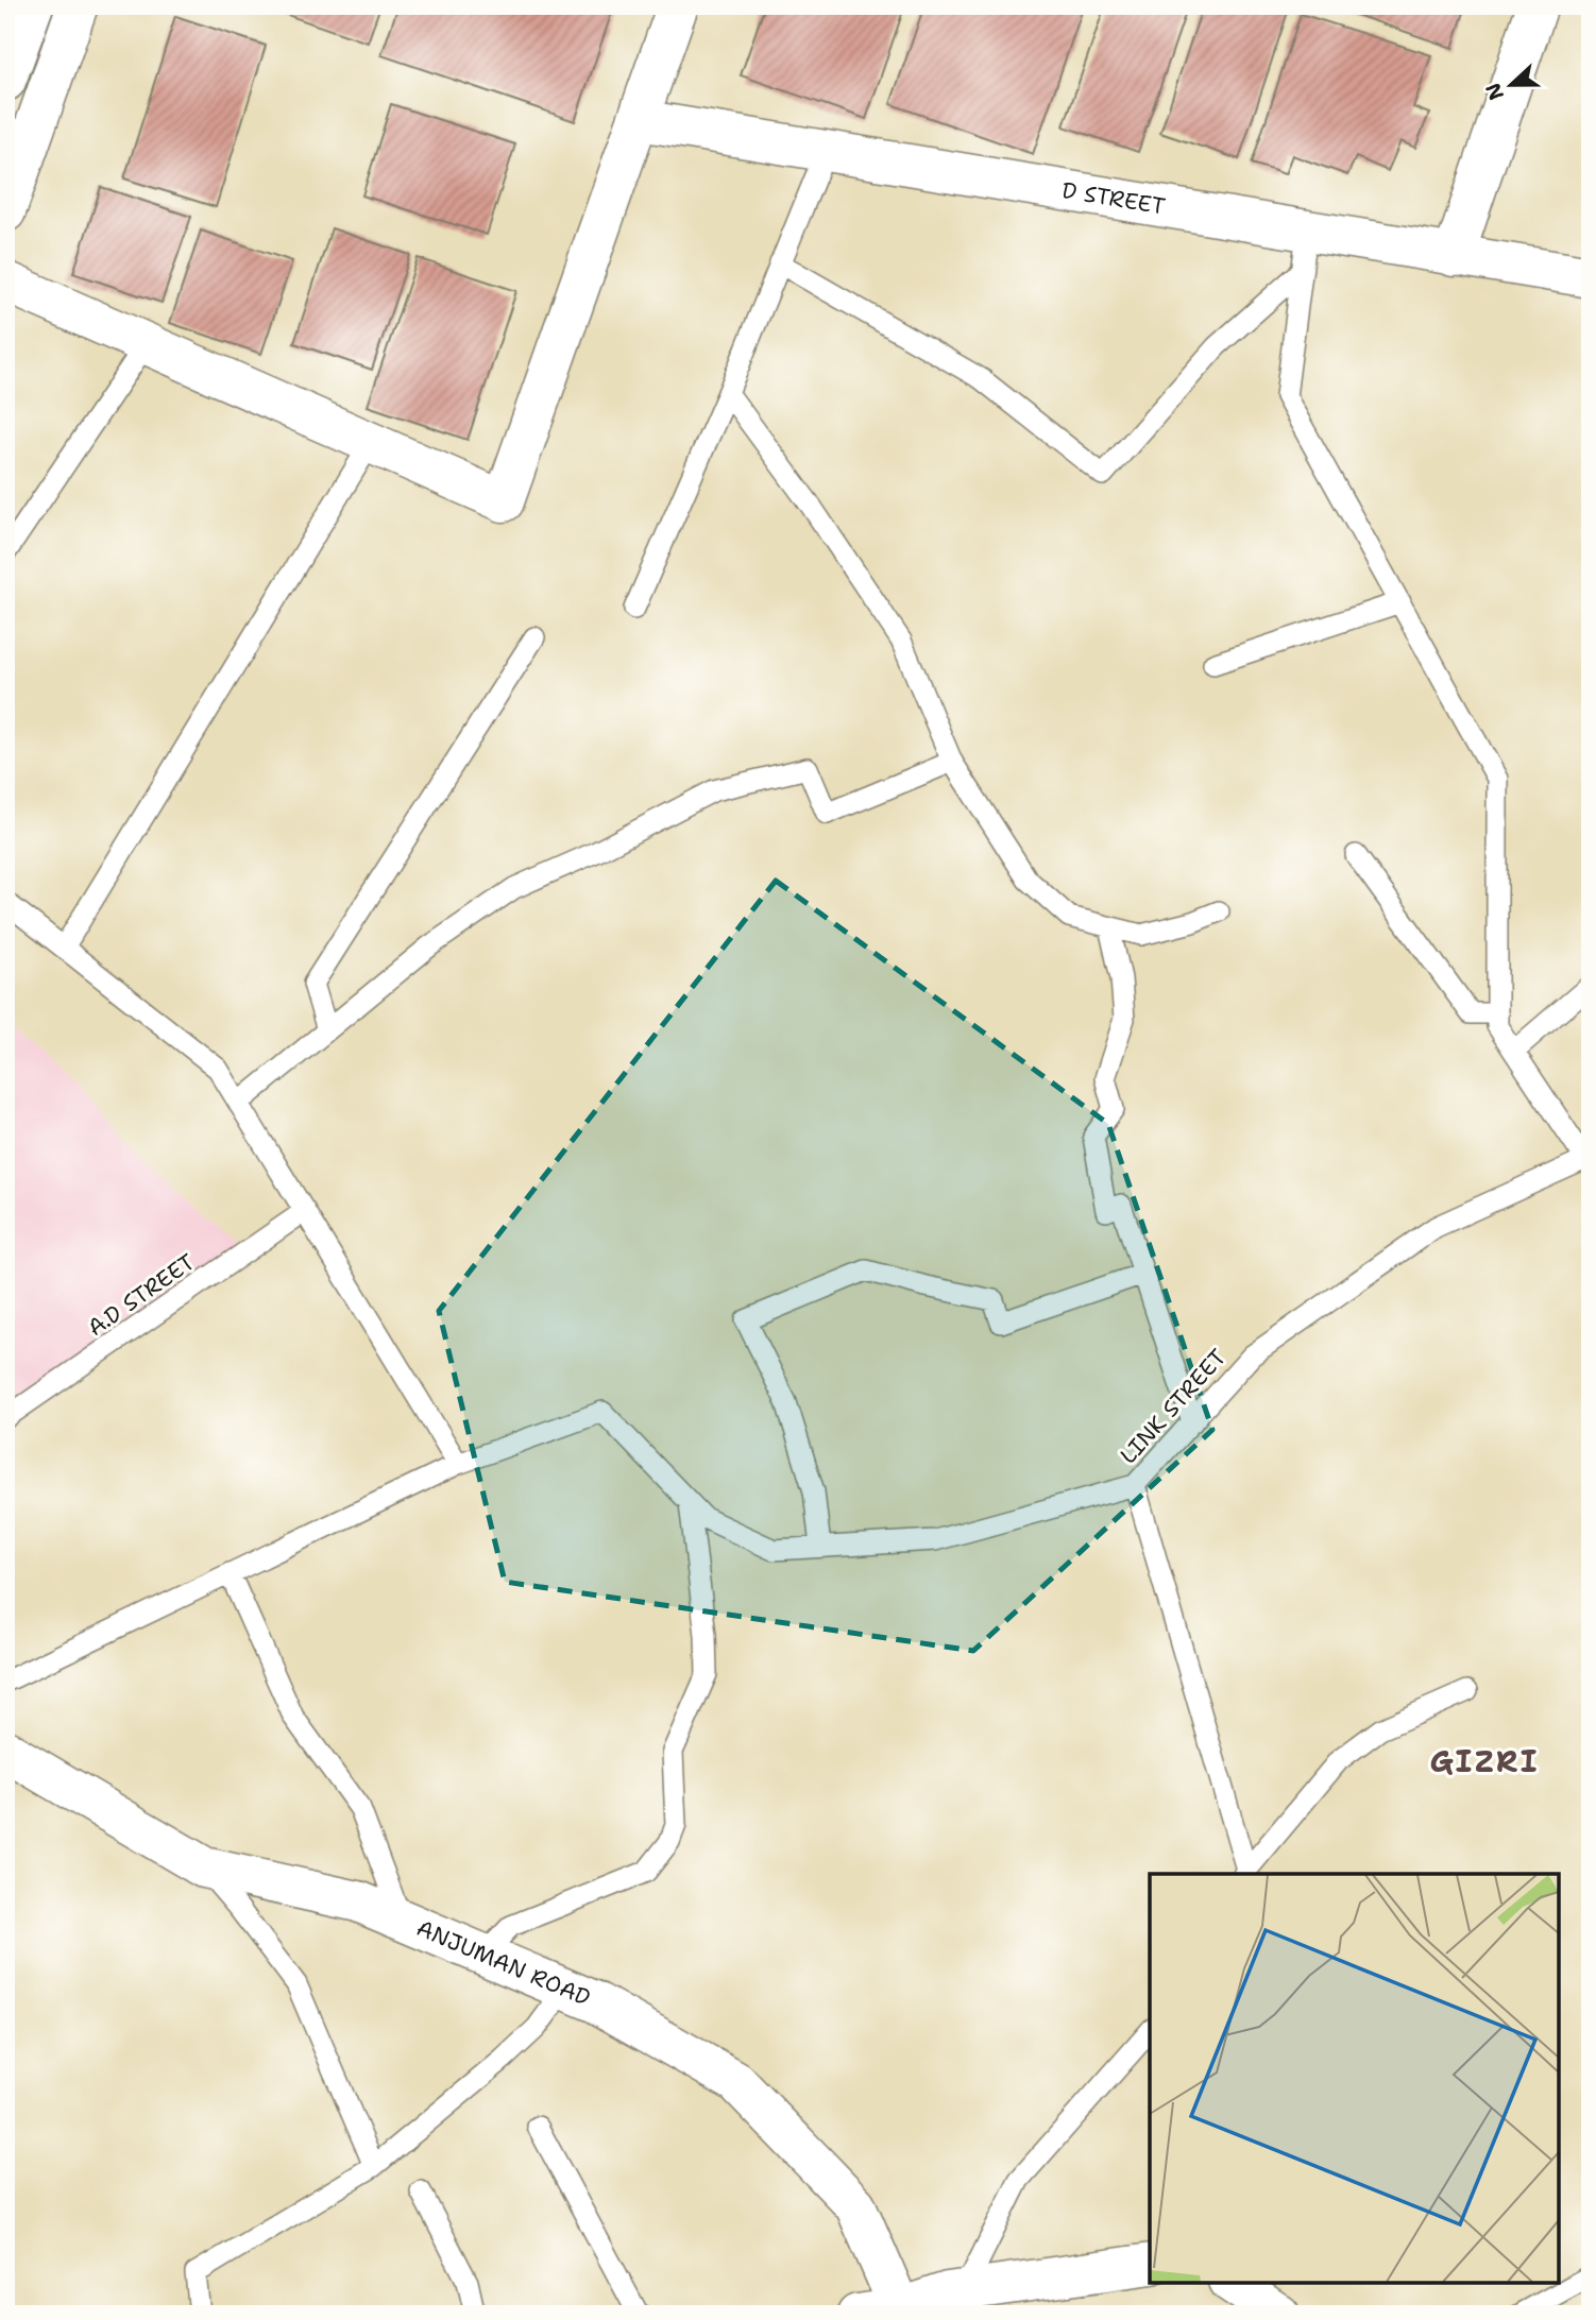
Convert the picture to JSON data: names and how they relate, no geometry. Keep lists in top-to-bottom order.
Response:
{
  "streets": {
    "street": ["D STREET", "ANJUMAN ROAD"],
    "lane": ["A.D STREET", "LINK STREET"]
  },
  "districts": ["GIZRI"],
  "north": "left"
}
